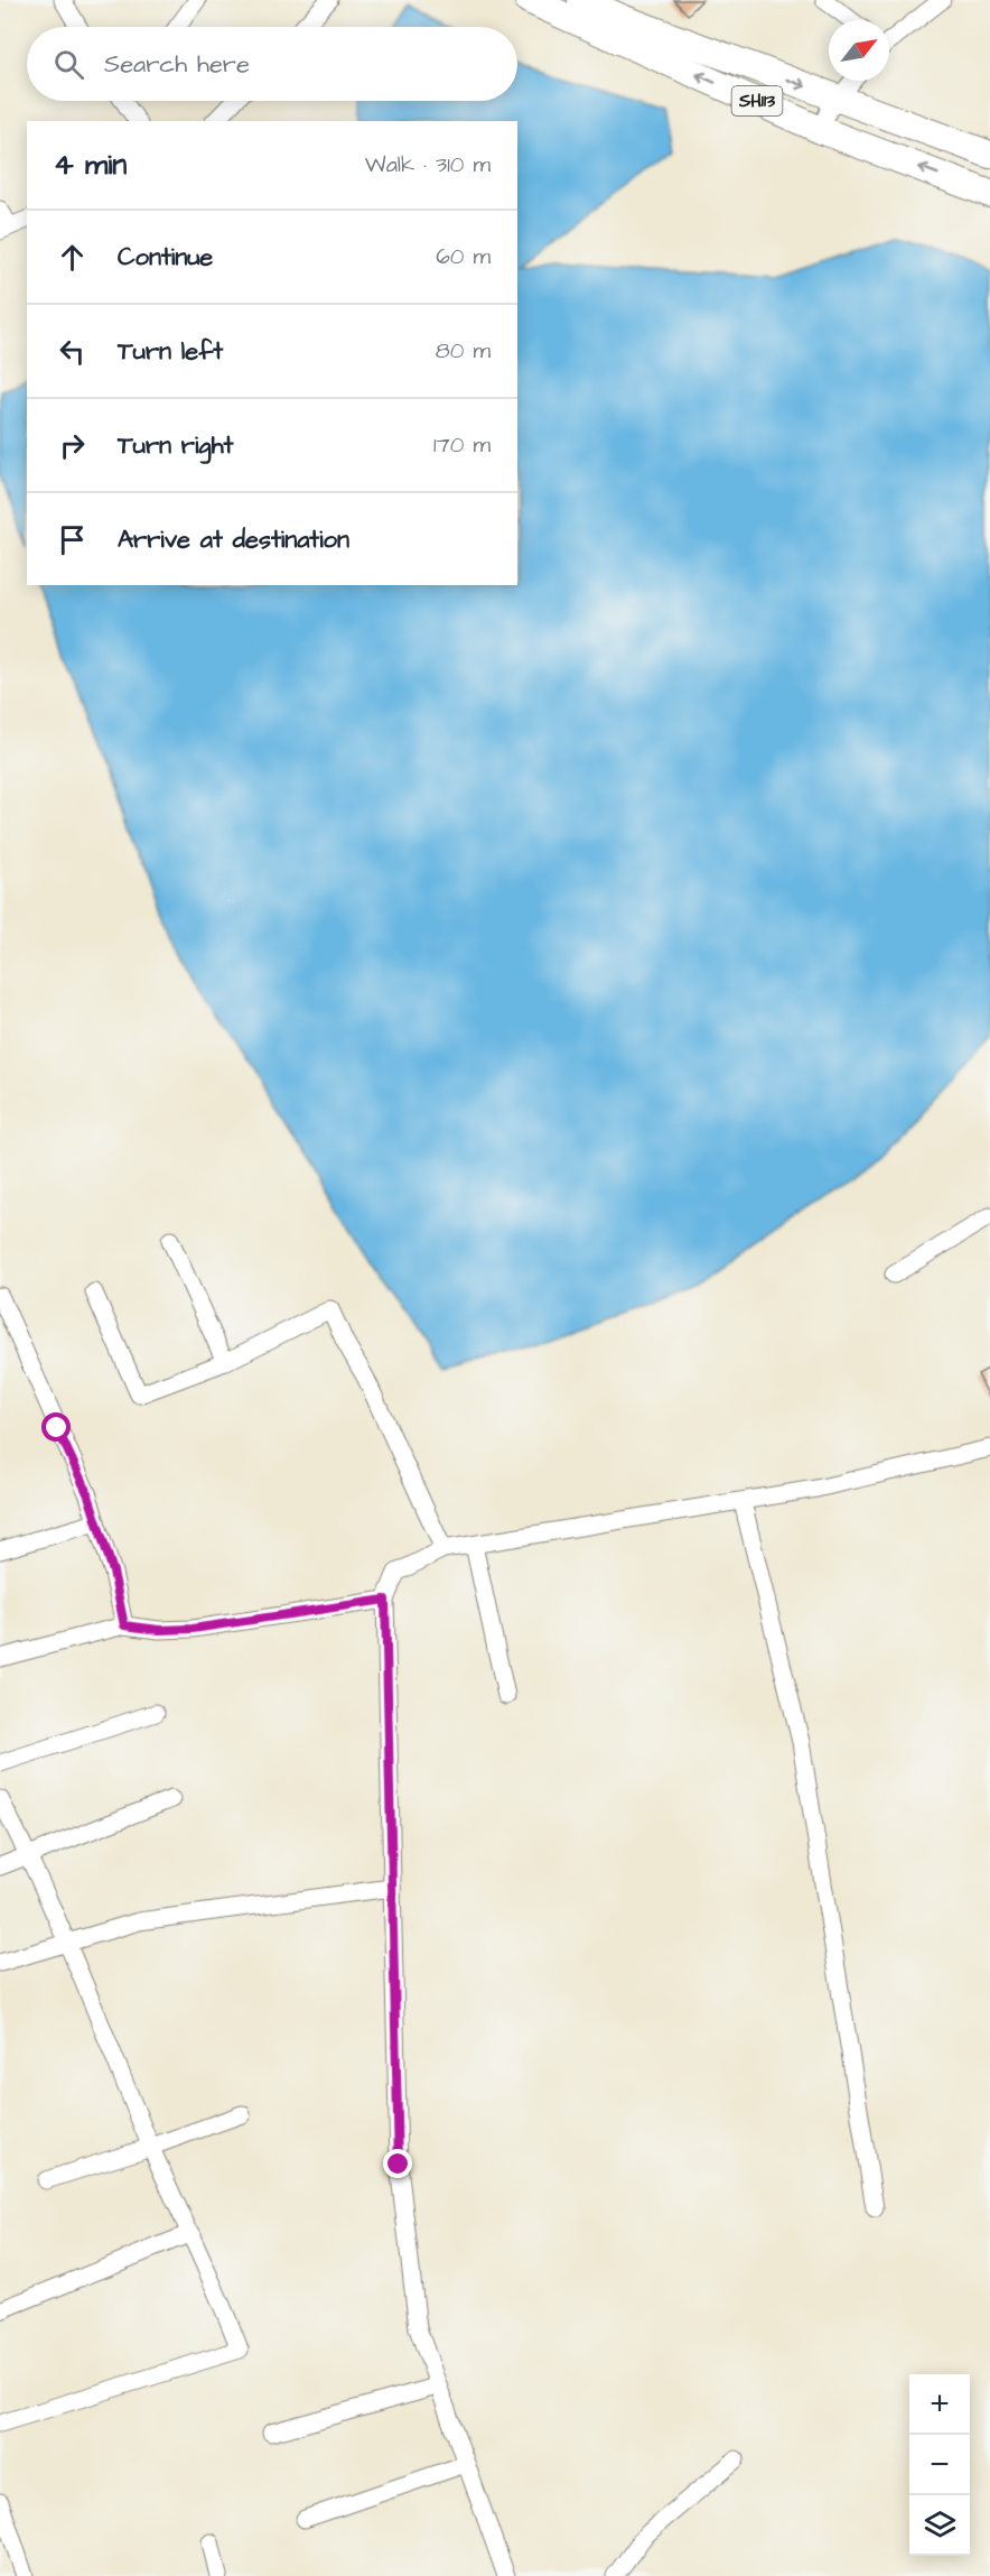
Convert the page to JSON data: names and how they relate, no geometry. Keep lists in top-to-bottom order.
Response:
{
  "streets": {
    "main road": ["SH113"]
  },
  "north": "top right",
  "page": {
    "search": "Search here",
    "heading": ["4 min", "Walk · 310 m"],
    "list": [
      ["Continue", "60 m"],
      ["Turn left", "80 m"],
      ["Turn right", "170 m"],
      "Arrive at destination"
    ],
    "map_buttons": ["+", "−"]
  }
}
